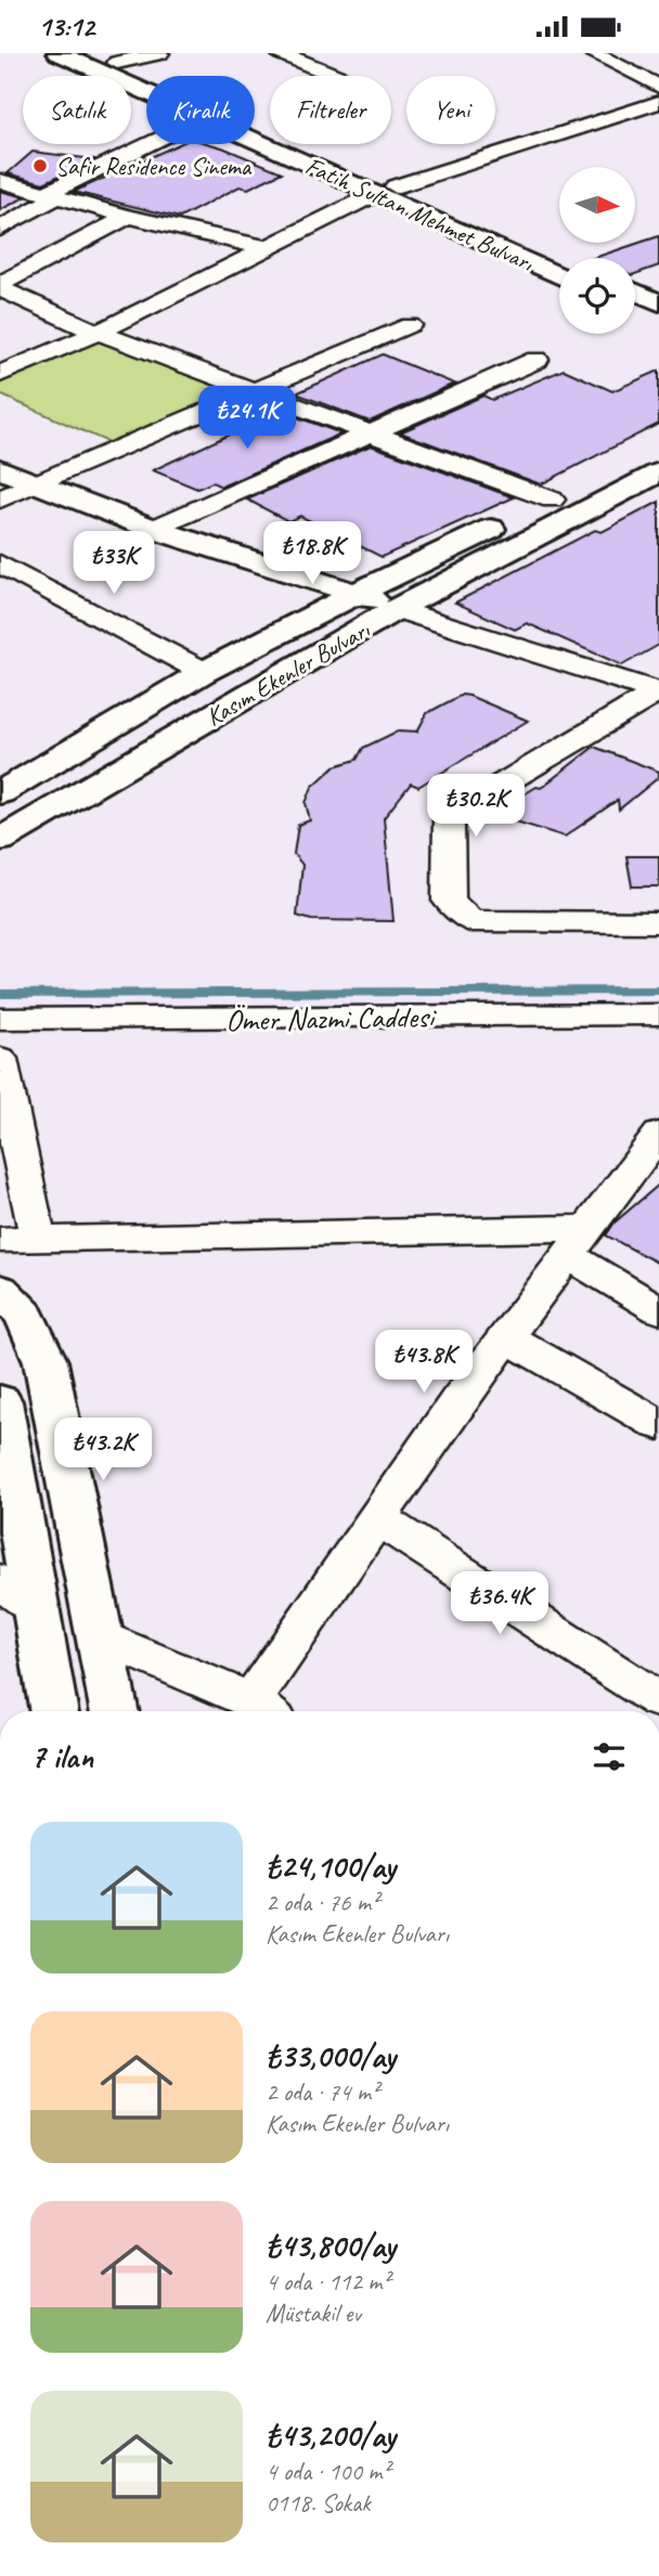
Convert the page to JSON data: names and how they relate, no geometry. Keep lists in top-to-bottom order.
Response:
{
  "streets": {
    "street": ["Fatih Sultan Mehmet Bulvarı", "Kasım Ekenler Bulvarı", "Ömer Nazmi Caddesi"]
  },
  "places": ["Safir Residence Sinema"],
  "north": "right",
  "page": {
    "status": "13:12",
    "chip": [
      "Satılık",
      "Kiralık",
      "Filtreler",
      "Yeni"
    ],
    "price": [
      "₺24.1K",
      "₺18.8K",
      "₺33K",
      "₺30.2K",
      "₺43.8K",
      "₺43.2K",
      "₺36.4K"
    ],
    "heading": "7 ilan",
    "list": [
      {
        "name": "₺24,100/ay",
        "note": "2 oda · 76 m² · Kasım Ekenler Bulvarı"
      },
      {
        "name": "₺33,000/ay",
        "note": "2 oda · 74 m² · Kasım Ekenler Bulvarı"
      },
      {
        "name": "₺43,800/ay",
        "note": "4 oda · 112 m² · Müstakil ev"
      },
      {
        "name": "₺43,200/ay",
        "note": "4 oda · 100 m² · 0118. Sokak"
      }
    ]
  }
}
